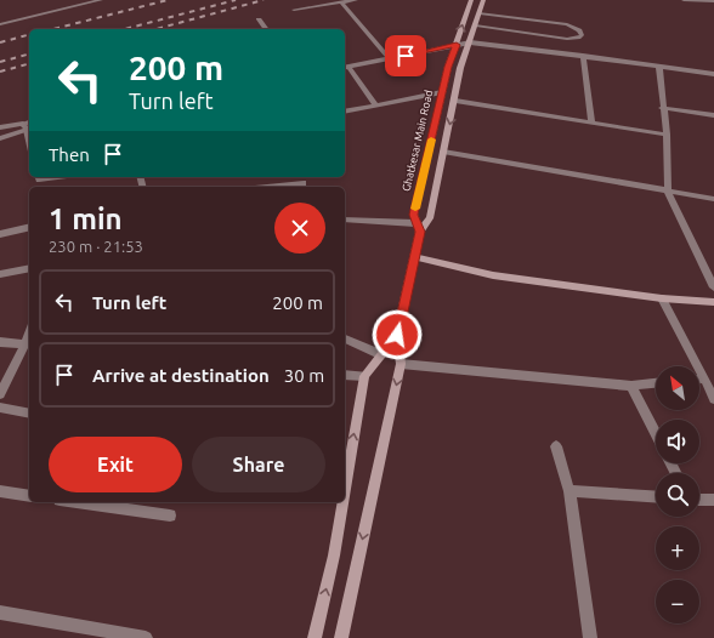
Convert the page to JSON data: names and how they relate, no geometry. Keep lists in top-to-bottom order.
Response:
{
  "streets": {
    "main road": ["Ghatkesar Main Road"]
  },
  "north": "top left",
  "page": {
    "turn": ["200 m", "Turn left"],
    "then": "Then",
    "heading": ["1 min", "230 m · 21:53"],
    "list": [
      {
        "name": "Turn left",
        "value": "200 m"
      },
      {
        "name": "Arrive at destination",
        "value": "30 m"
      }
    ],
    "map_buttons": ["+", "−"],
    "buttons": ["Exit", "Share"]
  }
}
